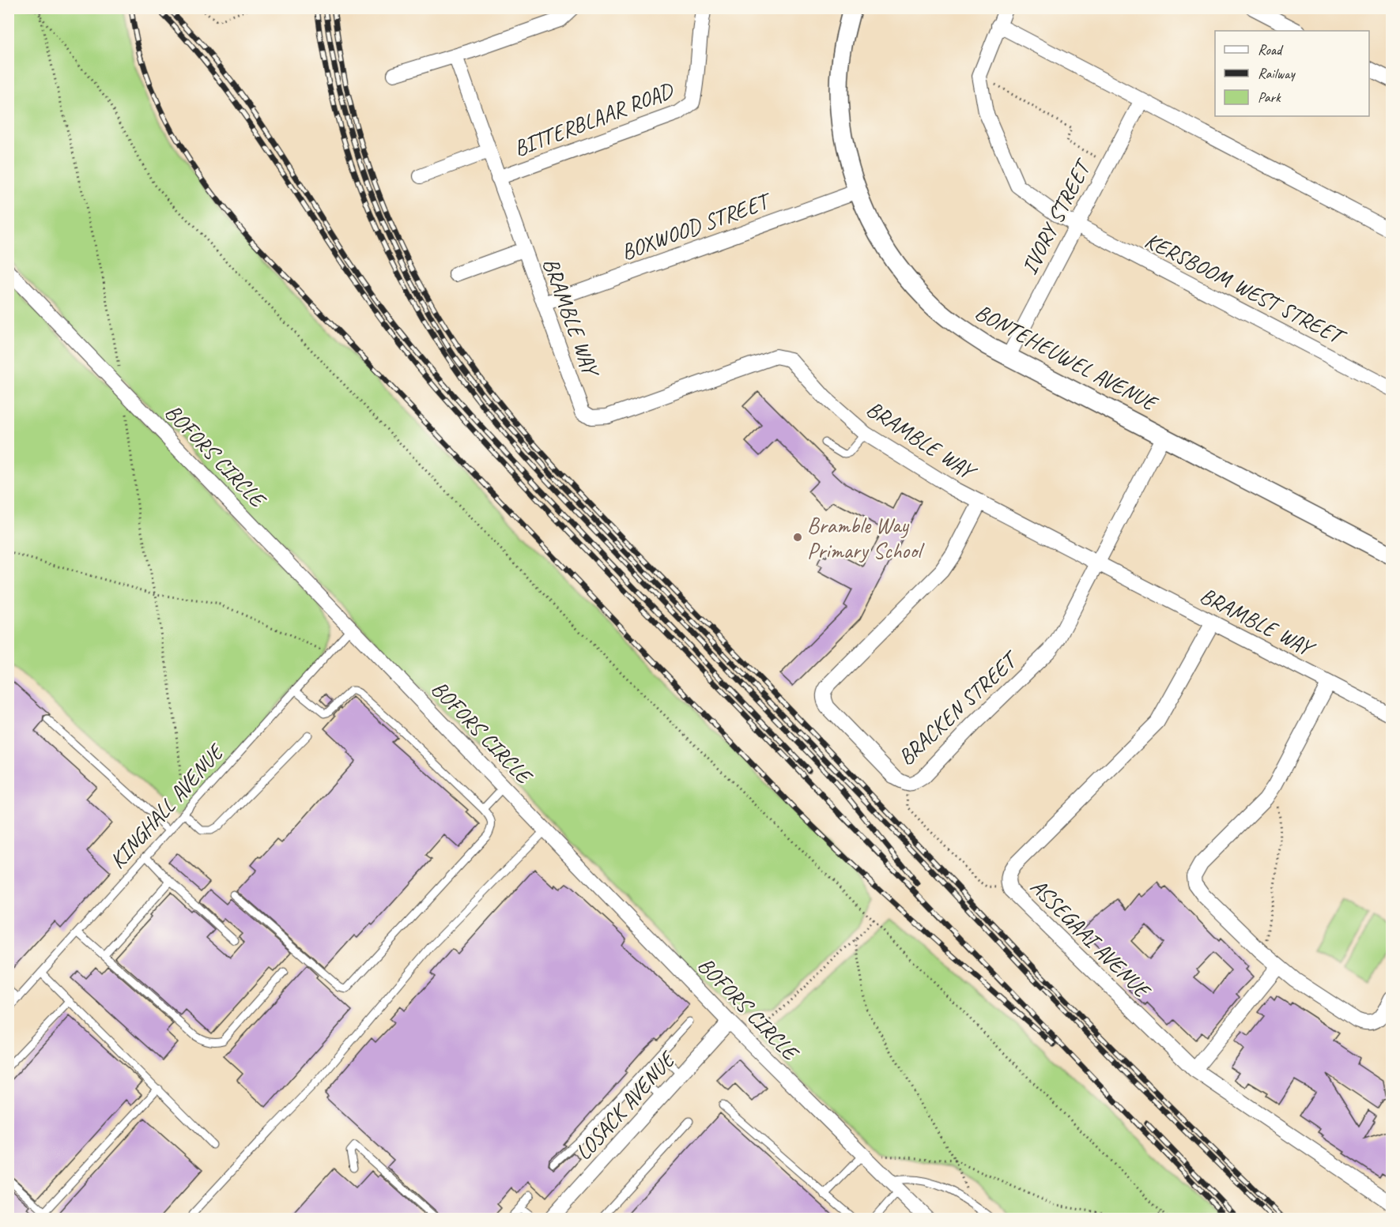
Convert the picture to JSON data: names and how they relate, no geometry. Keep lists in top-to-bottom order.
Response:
{
  "streets": {
    "street": [
      "BITTERBLAAR ROAD",
      "IVORY STREET",
      "BOXWOOD STREET",
      "KERSBOOM WEST STREET",
      "BRAMBLE WAY",
      "BONTEHEUWEL AVENUE",
      "BOFORS CIRCLE",
      "BRACKEN STREET",
      "ASSEGAAI AVENUE",
      "LOSACK AVENUE"
    ],
    "lane": ["KINGHALL AVENUE"]
  },
  "crossings": [
    ["BITTERBLAAR ROAD", "BRAMBLE WAY"],
    ["IVORY STREET", "KERSBOOM WEST STREET"],
    ["IVORY STREET", "BONTEHEUWEL AVENUE"],
    ["BOXWOOD STREET", "BRAMBLE WAY"],
    ["BOXWOOD STREET", "BONTEHEUWEL AVENUE"],
    ["BRAMBLE WAY", "BRACKEN STREET"],
    ["BRAMBLE WAY", "ASSEGAAI AVENUE"],
    ["BONTEHEUWEL AVENUE", "BRACKEN STREET"],
    ["BOFORS CIRCLE", "KINGHALL AVENUE"],
    ["BOFORS CIRCLE", "LOSACK AVENUE"]
  ],
  "places": ["Bramble Way Primary School"],
  "legend": ["Road", "Railway", "Park"]
}
